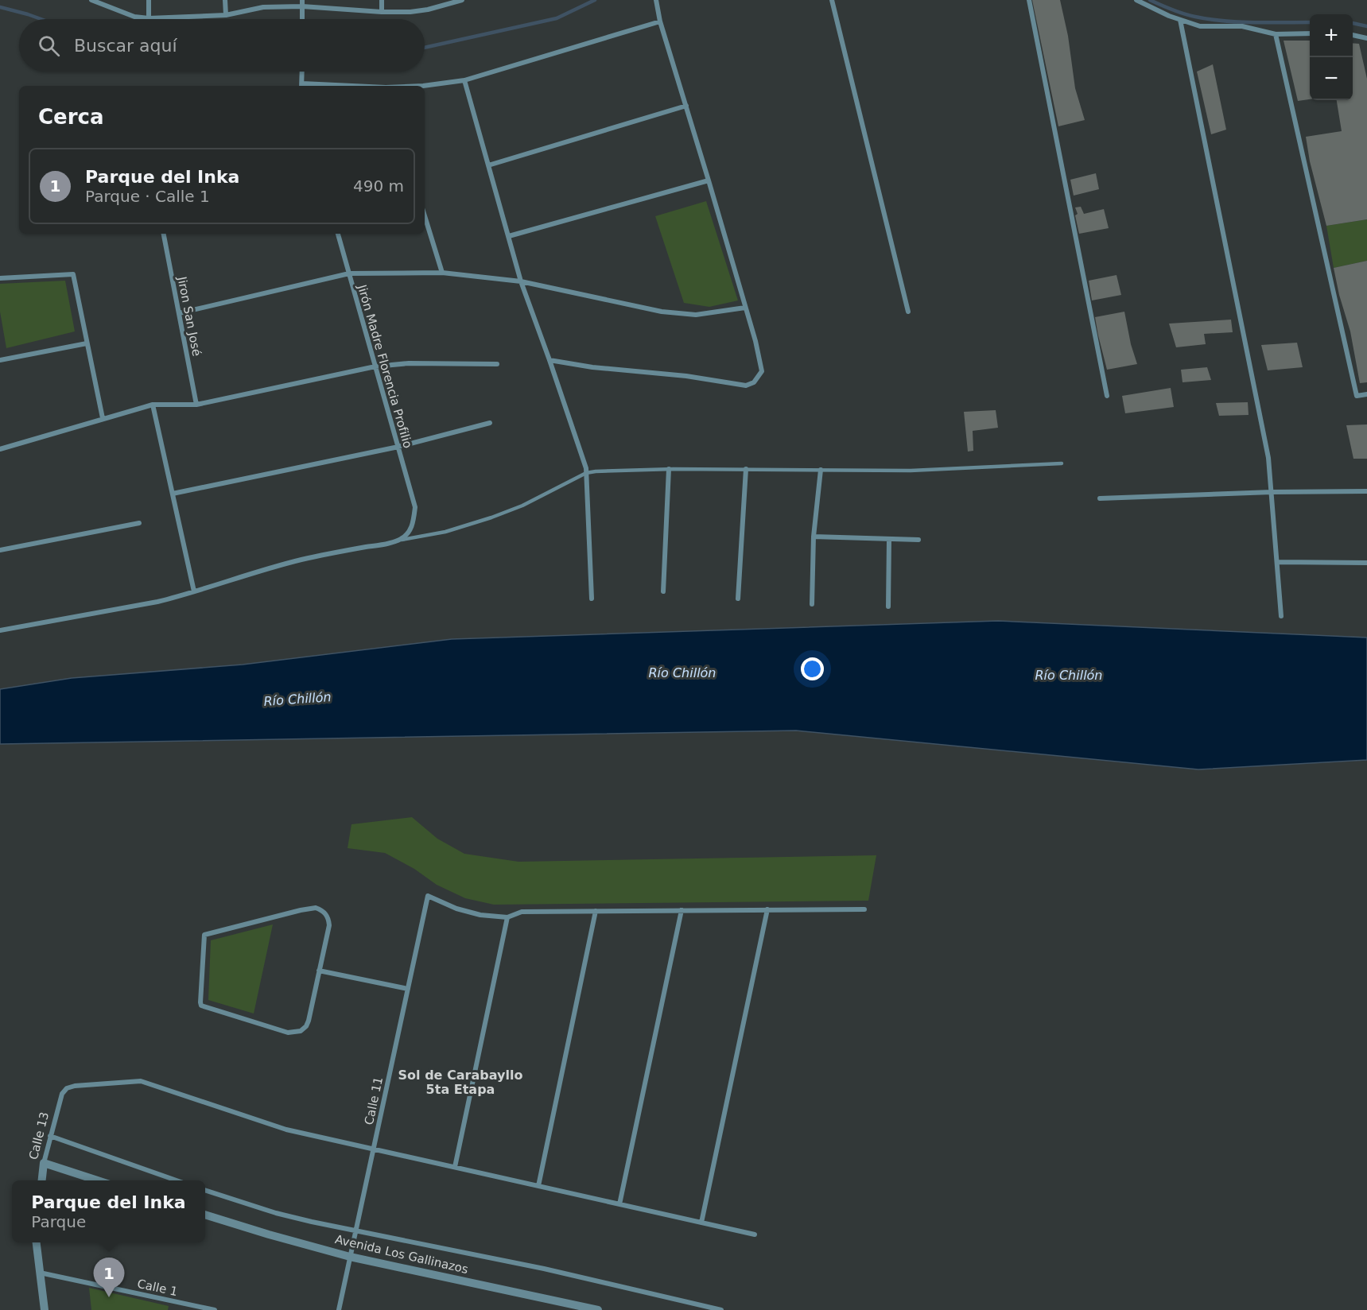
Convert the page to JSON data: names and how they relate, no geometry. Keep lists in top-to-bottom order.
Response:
{
  "streets": {
    "street": [
      "Jiron San José",
      "Jirón Madre Florencia Profilio",
      "Calle 11",
      "Calle 13",
      "Avenida Los Gallinazos",
      "Calle 1"
    ]
  },
  "crossings": [
    ["Calle 11", "Calle 13"],
    ["Calle 11", "Avenida Los Gallinazos"]
  ],
  "districts": ["Sol de Carabayllo 5ta Etapa"],
  "water": ["Río Chillón"],
  "page": {
    "map_buttons": ["+", "−"],
    "search": "Buscar aquí",
    "heading": "Cerca",
    "list": [
      {
        "mark": "1",
        "name": "Parque del Inka",
        "note": "Parque · Calle 1",
        "value": "490 m"
      }
    ],
    "popup": ["Parque del Inka", "Parque"],
    "pins": "1"
  }
}
